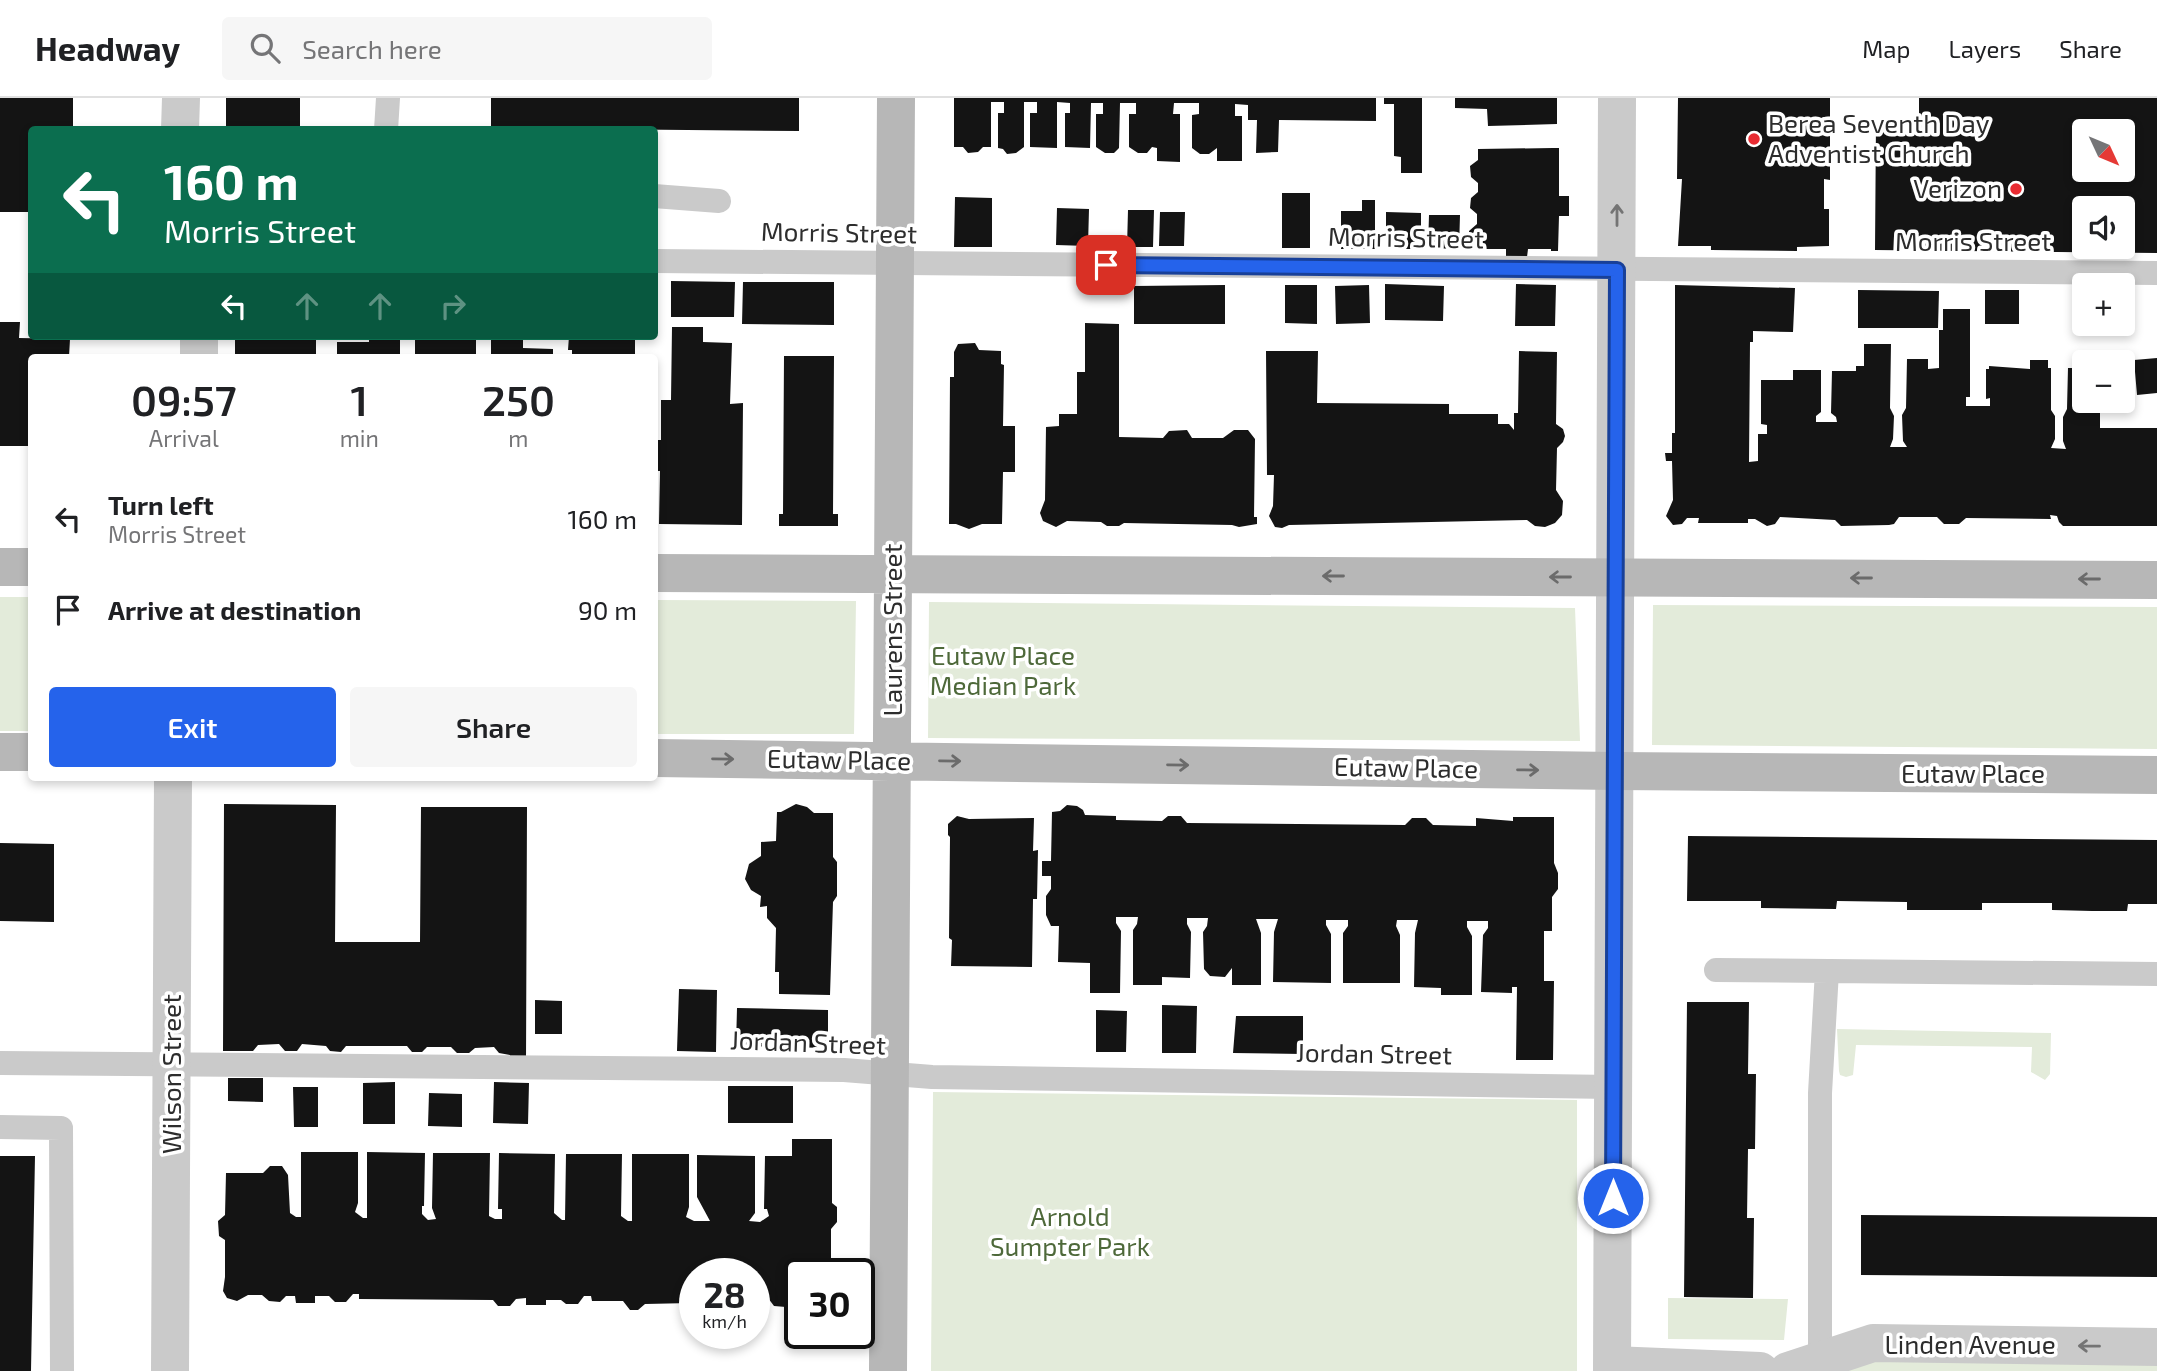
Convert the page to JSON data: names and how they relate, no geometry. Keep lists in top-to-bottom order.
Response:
{
  "streets": {
    "street": [
      "Laurens Street",
      "Eutaw Place",
      "Wilson Street",
      "Linden Avenue"
    ],
    "lane": ["Morris Street", "Jordan Street"]
  },
  "crossings": [
    ["Morris Street", "Laurens Street"],
    ["Laurens Street", "Eutaw Place"],
    ["Laurens Street", "Jordan Street"],
    ["Jordan Street", "Wilson Street"]
  ],
  "one_way": ["Linden Avenue"],
  "parks": ["Eutaw Place Median Park", "Arnold Sumpter Park"],
  "places": ["Berea Seventh Day Adventist Church", "Verizon"],
  "north": "bottom right",
  "page": {
    "header": "Headway",
    "search": "Search here",
    "nav": ["Map", "Layers", "Share"],
    "map_buttons": ["+", "−"],
    "turn": ["160 m", "Morris Street"],
    "eta": [
      "09:57",
      "Arrival",
      "1",
      "min",
      "250",
      "m"
    ],
    "list": [
      {
        "name": "Turn left",
        "note": "Morris Street",
        "value": "160 m"
      },
      {
        "name": "Arrive at destination",
        "value": "90 m"
      }
    ],
    "buttons": ["Exit", "Share"],
    "speed": "28 km/h",
    "limit": "30"
  }
}
